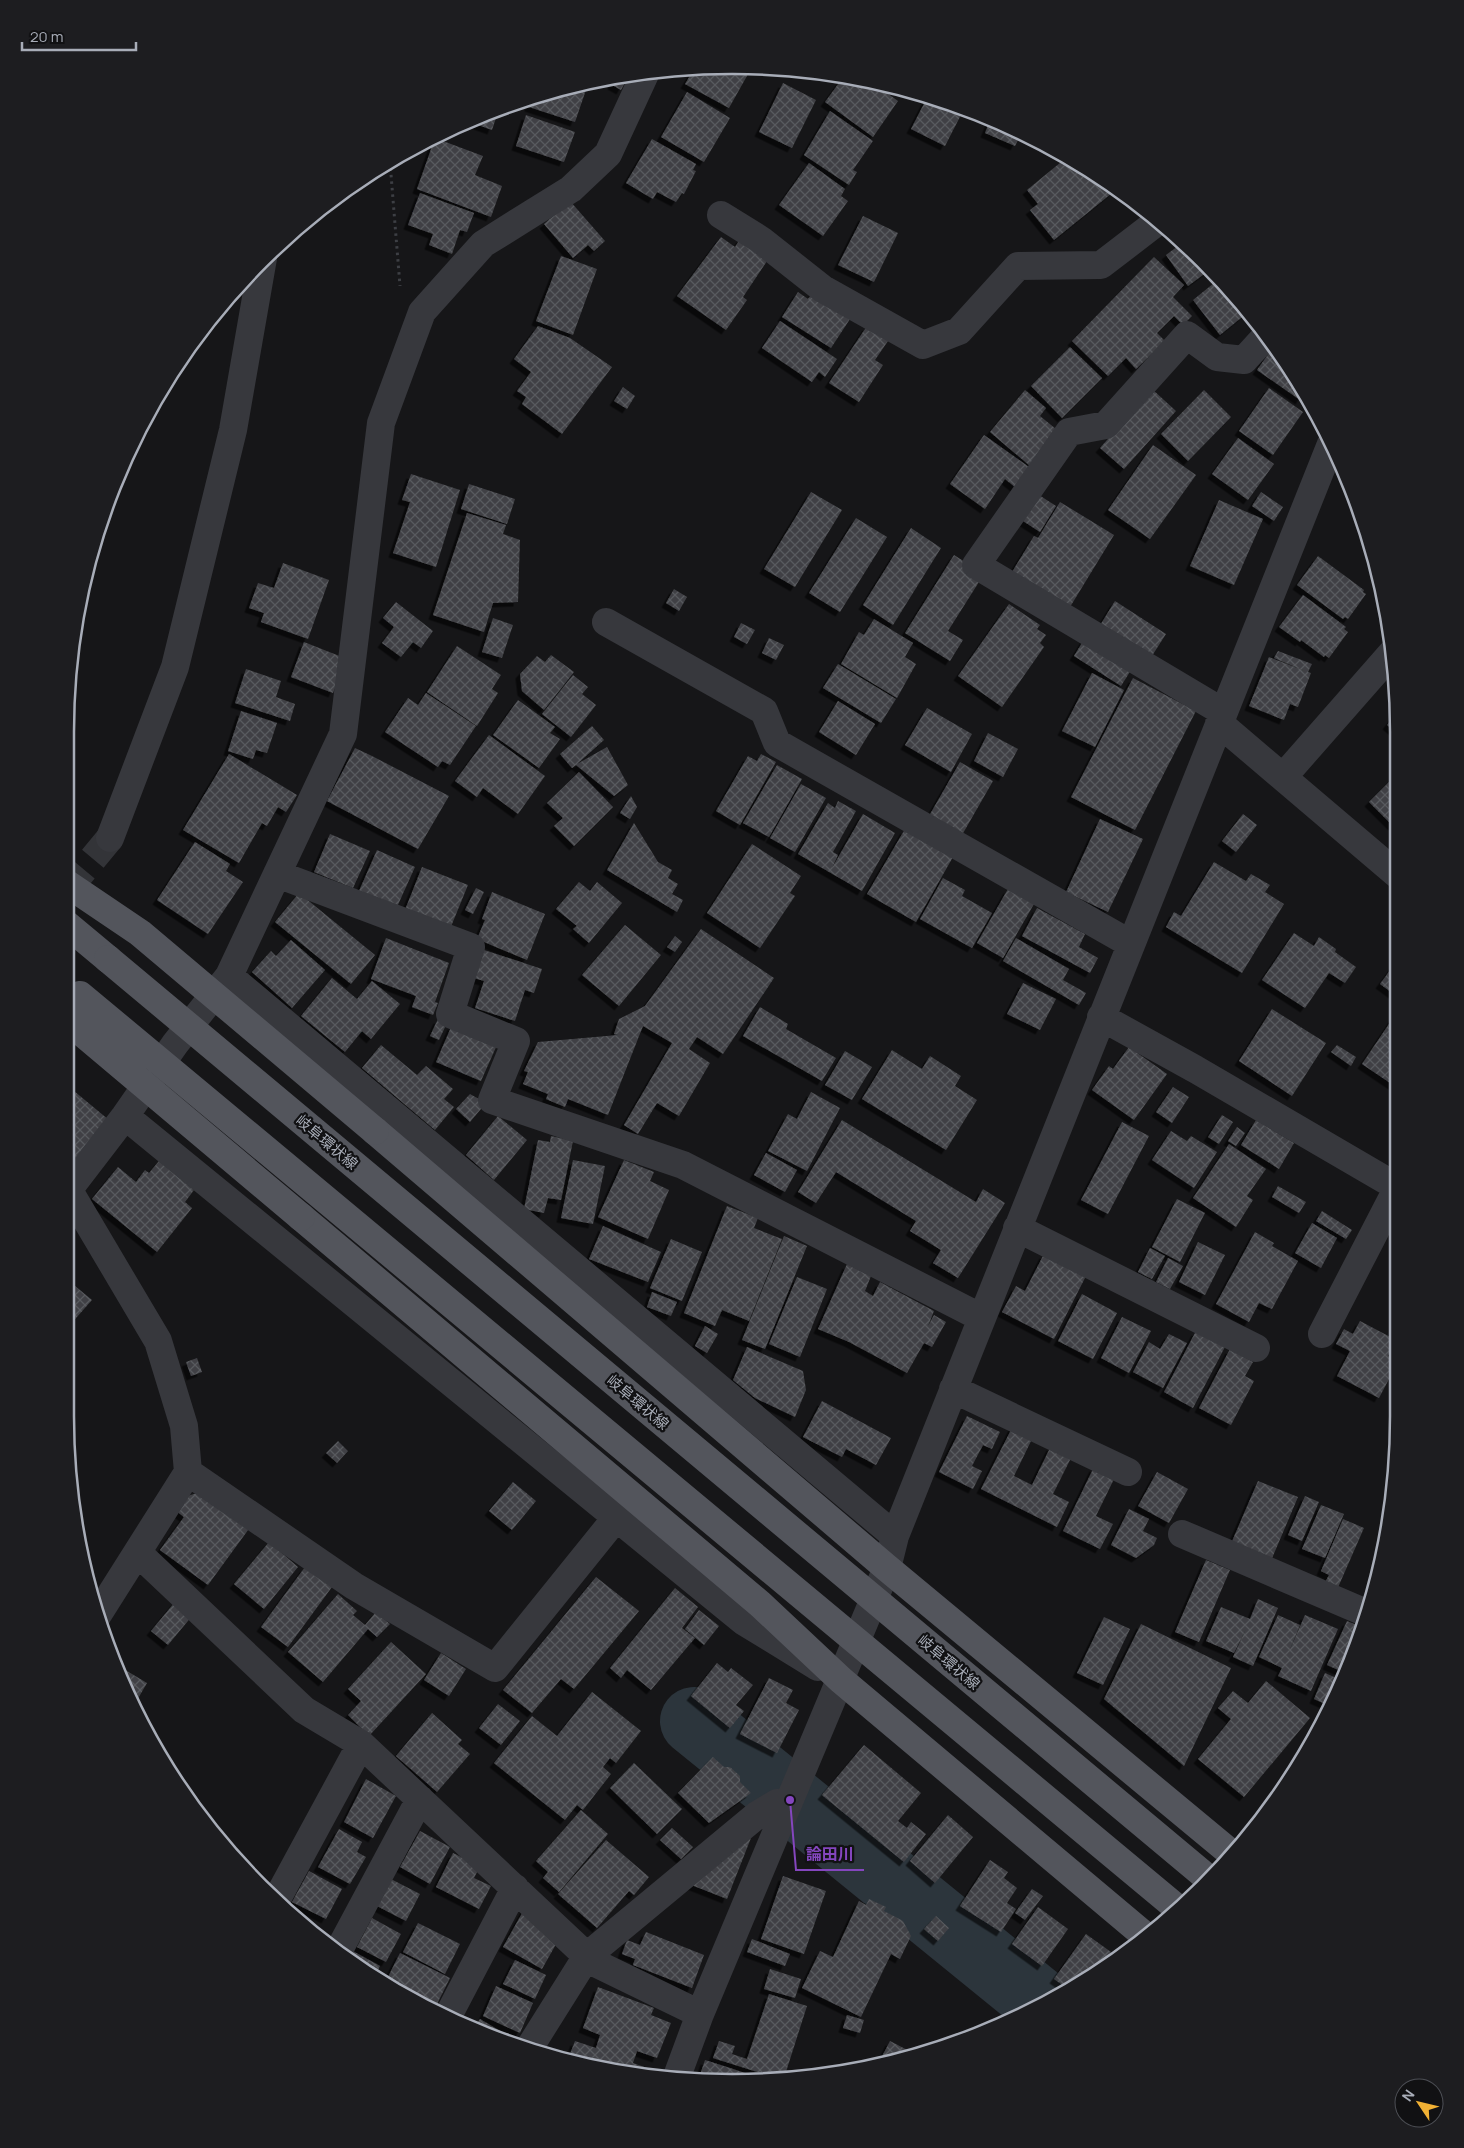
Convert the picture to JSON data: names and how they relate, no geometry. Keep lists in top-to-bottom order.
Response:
{
  "streets": {
    "main road": ["岐阜環状線"]
  },
  "places": ["論田川"],
  "scale_bar": "20 m",
  "north": "top left"
}
